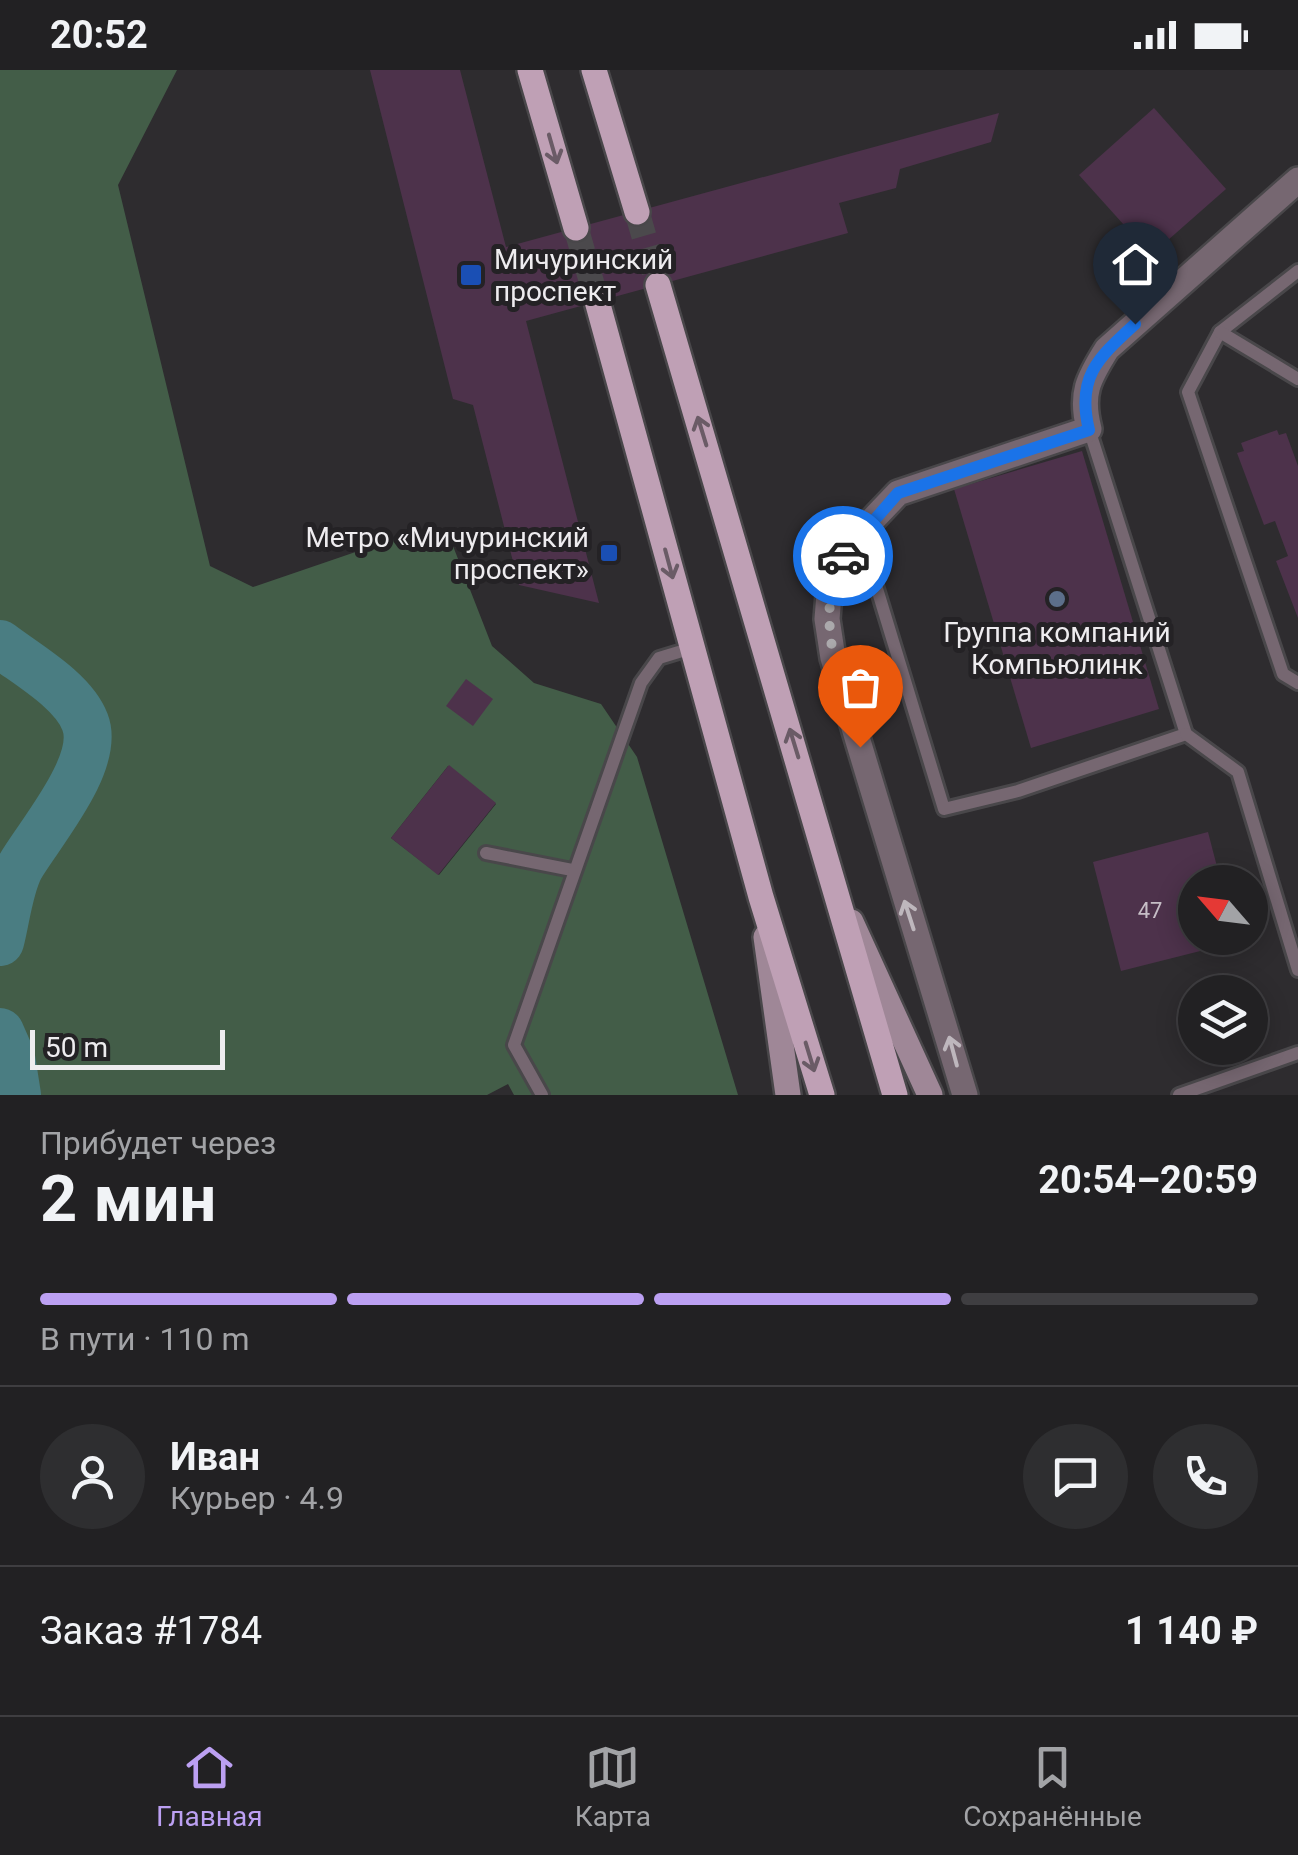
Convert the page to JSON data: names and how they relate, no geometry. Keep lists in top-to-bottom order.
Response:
{
  "places": {
    "transit": ["Мичуринский проспект", "Метро «Мичуринский проспект»"],
    "other": ["Группа компаний Компьюлинк"]
  },
  "house_numbers": ["47"],
  "scale_bar": "50 m",
  "north": "top left",
  "page": {
    "status": "20:52",
    "scale": "50 m",
    "heading": ["2 мин", "Прибудет через", "20:54–20:59"],
    "panel": [
      "Иван",
      "Курьер · 4.9",
      "Заказ #1784",
      "1 140 ₽"
    ],
    "bar": "В пути · 110 m",
    "tabs": ["Главная", "Карта", "Сохранённые"]
  }
}
